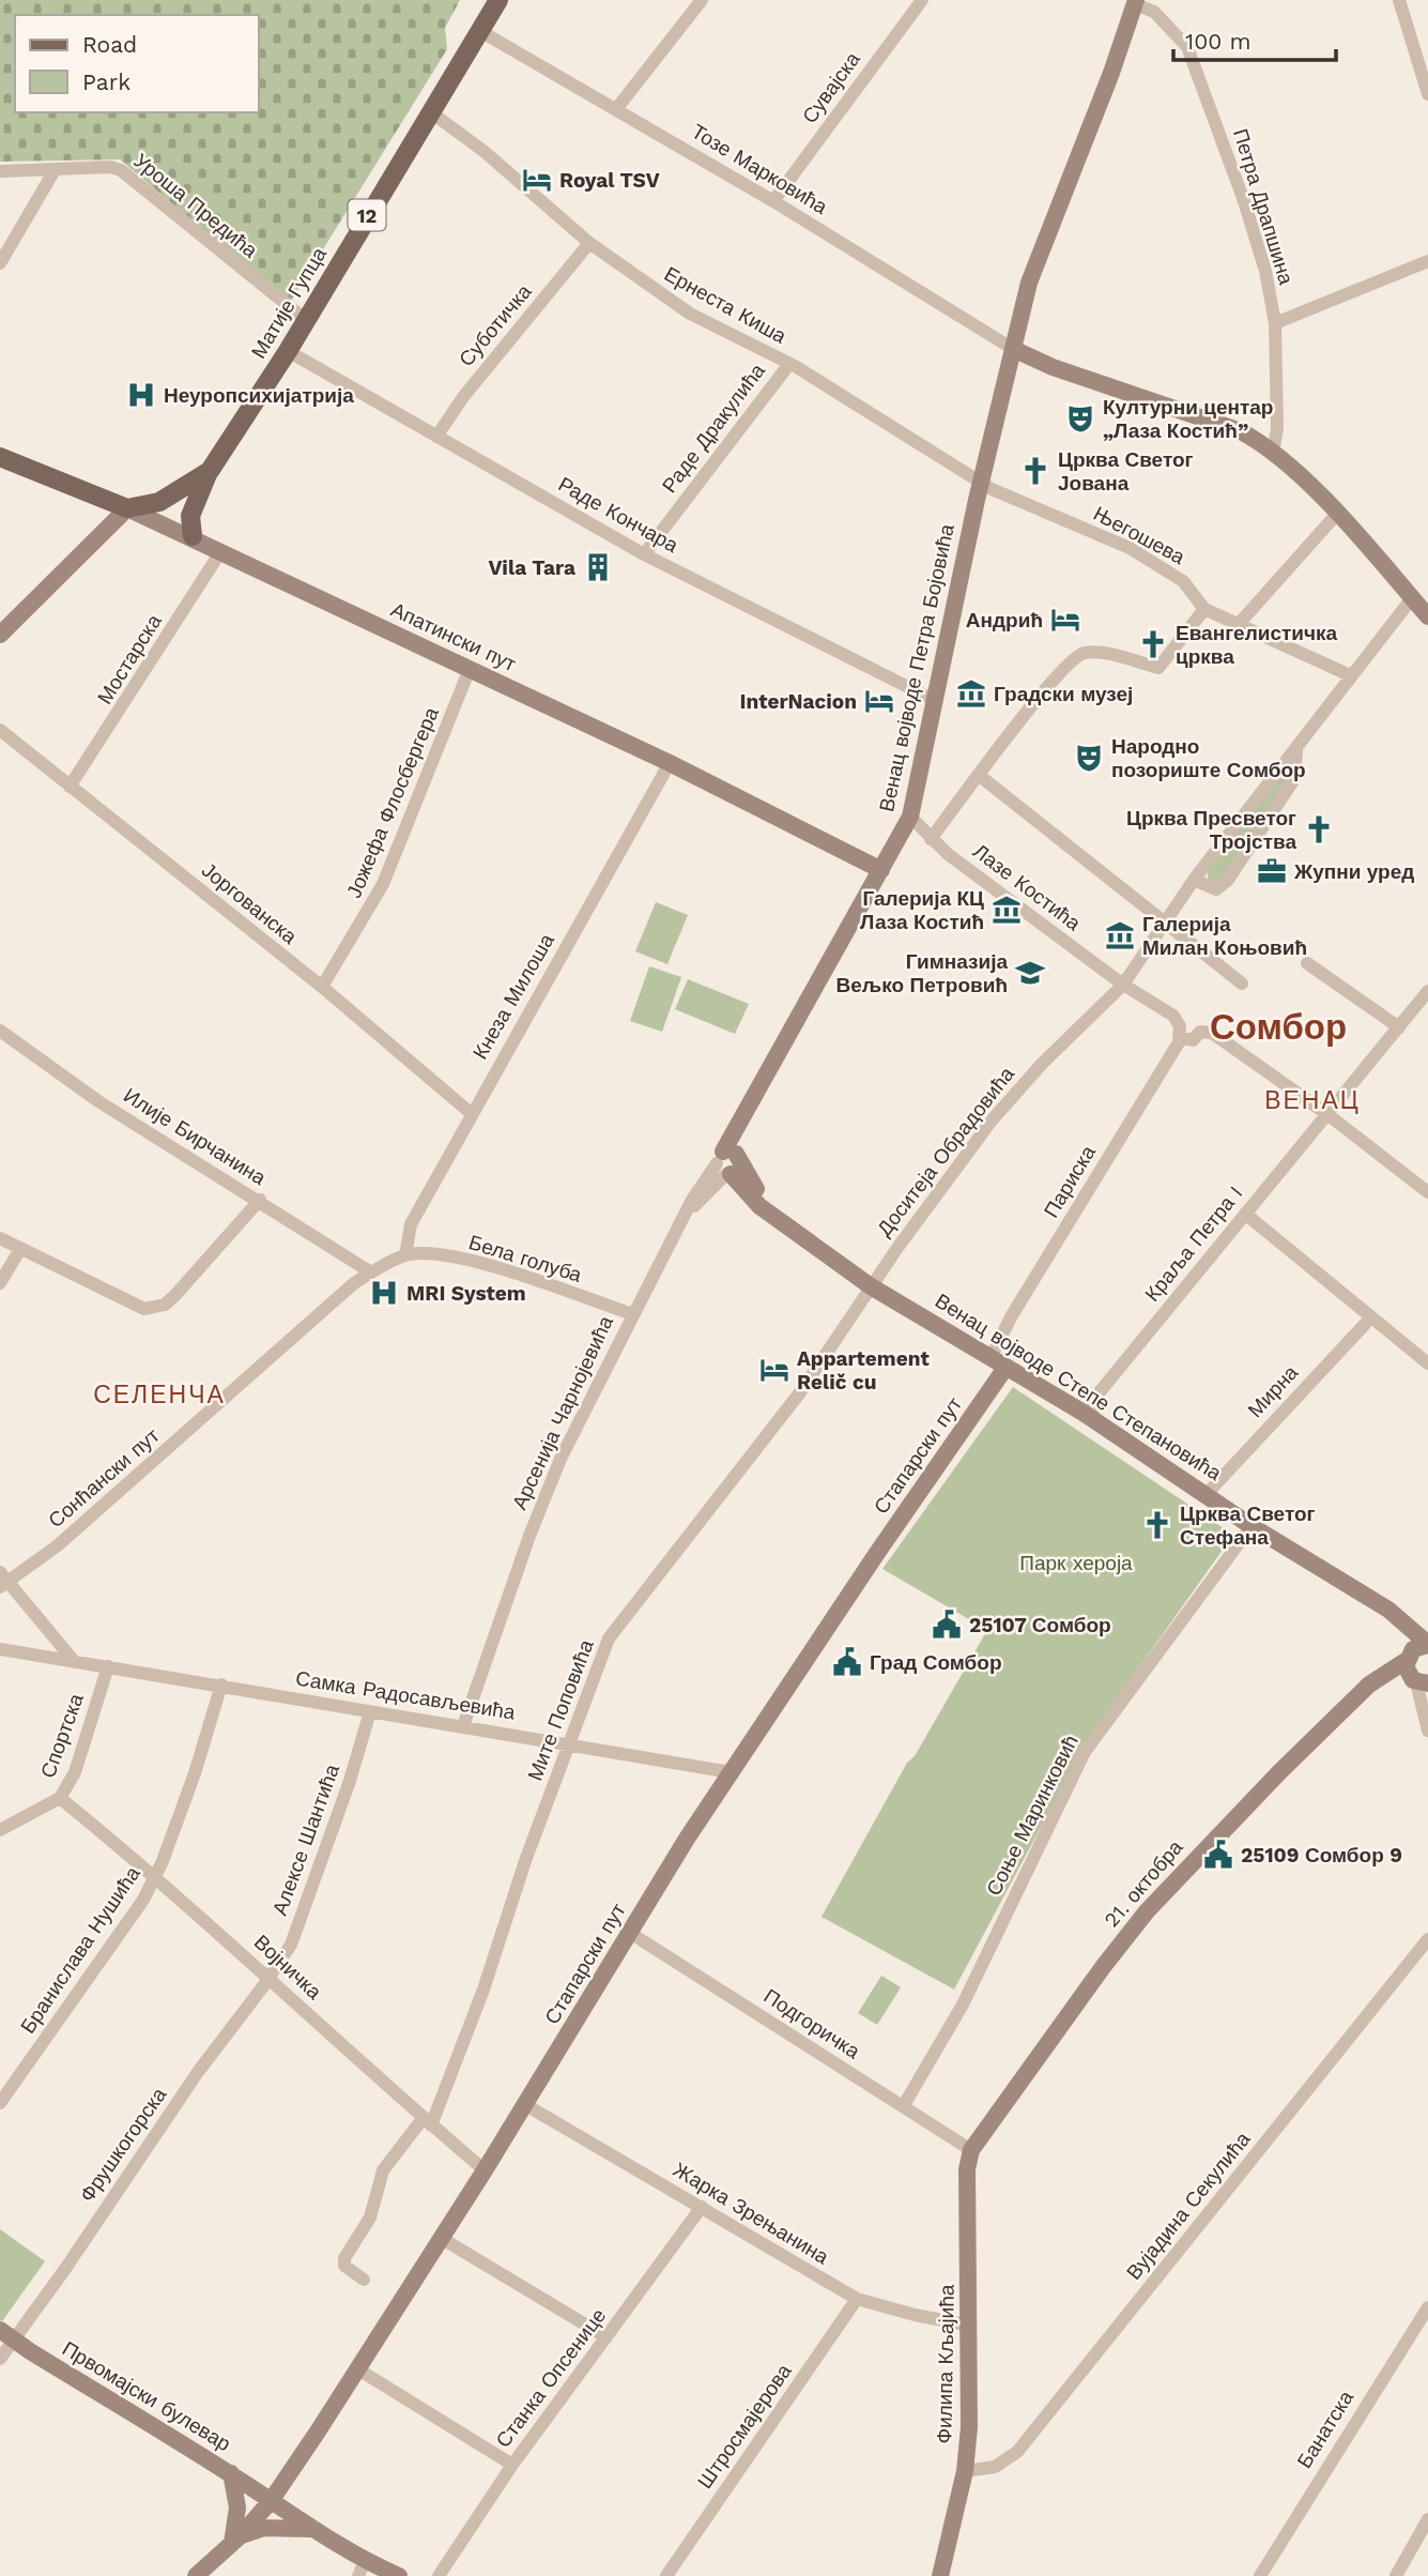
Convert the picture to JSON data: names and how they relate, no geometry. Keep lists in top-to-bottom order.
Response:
{
  "streets": {
    "main road": [
      "12",
      "Матије Гупца",
      "Апатински пут",
      "Венац војводе Петра Бојовића",
      "Венац војводе Степе Степановића",
      "Стапарски пут",
      "21. октобра",
      "Филипа Кљајића",
      "Првомајски булевар"
    ],
    "street": [
      "Сувајска",
      "Тозе Марковића",
      "Уроша Предића",
      "Петра Драпшина",
      "Ернеста Киша",
      "Суботичка",
      "Раде Дракулића",
      "Раде Кончара",
      "Његошева",
      "Мостарска",
      "Јожефа Флосбергера",
      "Лазе Костића",
      "Јоргованска",
      "Кнеза Милоша",
      "Илије Бирчанина",
      "Доситеја Обрадовића",
      "Париска",
      "Краља Петра I",
      "Бела голуба",
      "Мирна",
      "Арсенија Чарнојевића",
      "Сонћански пут",
      "Самка Радосављевића",
      "Мите Поповића",
      "Спортска",
      "Соње Маринковић",
      "Алексе Шантића",
      "Бранислава Нушића",
      "Војничка",
      "Подгоричка",
      "Фрушкогорска",
      "Вујадина Секулића",
      "Жарка Зрењанина",
      "Станка Опсенице",
      "Штросмајерова",
      "Банатска"
    ]
  },
  "crossings": [
    ["Сувајска", "Тозе Марковића"],
    ["Тозе Марковића", "Матије Гупца"],
    ["Тозе Марковића", "Венац војводе Петра Бојовића"],
    ["Уроша Предића", "Матије Гупца"],
    ["Петра Драпшина", "Венац војводе Петра Бојовића"],
    ["Матије Гупца", "Ернеста Киша"],
    ["Матије Гупца", "Раде Кончара"],
    ["Матије Гупца", "Апатински пут"],
    ["Ернеста Киша", "Суботичка"],
    ["Ернеста Киша", "Раде Дракулића"],
    ["Ернеста Киша", "Његошева"],
    ["Ернеста Киша", "Венац војводе Петра Бојовића"],
    ["Суботичка", "Раде Кончара"],
    ["Раде Дракулића", "Раде Кончара"],
    ["Раде Кончара", "Венац војводе Петра Бојовића"],
    ["Његошева", "Венац војводе Петра Бојовића"],
    ["Његошева", "Доситеја Обрадовића"],
    ["Апатински пут", "Мостарска"],
    ["Апатински пут", "Венац војводе Петра Бојовића"],
    ["Апатински пут", "Јожефа Флосбергера"],
    ["Апатински пут", "Кнеза Милоша"],
    ["Мостарска", "Јоргованска"],
    ["Венац војводе Петра Бојовића", "Лазе Костића"],
    ["Венац војводе Петра Бојовића", "Венац војводе Степе Степановића"],
    ["Венац војводе Петра Бојовића", "Арсенија Чарнојевића"],
    ["Јожефа Флосбергера", "Јоргованска"],
    ["Лазе Костића", "Доситеја Обрадовића"],
    ["Лазе Костића", "Париска"],
    ["Јоргованска", "Кнеза Милоша"],
    ["Кнеза Милоша", "Бела голуба"],
    ["Кнеза Милоша", "Сонћански пут"],
    ["Илије Бирчанина", "Сонћански пут"],
    ["Доситеја Обрадовића", "Венац војводе Степе Степановића"],
    ["Доситеја Обрадовића", "Мите Поповића"],
    ["Париска", "Венац војводе Степе Степановића"],
    ["Бела голуба", "Арсенија Чарнојевића"],
    ["Бела голуба", "Сонћански пут"],
    ["Венац војводе Степе Степановића", "Мирна"],
    ["Венац војводе Степе Степановића", "Арсенија Чарнојевића"],
    ["Венац војводе Степе Степановића", "Стапарски пут"],
    ["Венац војводе Степе Степановића", "Мите Поповића"],
    ["Венац војводе Степе Степановића", "Соње Маринковић"],
    ["Венац војводе Степе Степановића", "21. октобра"],
    ["Арсенија Чарнојевића", "Самка Радосављевића"],
    ["Стапарски пут", "Самка Радосављевића"],
    ["Стапарски пут", "Војничка"],
    ["Стапарски пут", "Подгоричка"],
    ["Стапарски пут", "Жарка Зрењанина"],
    ["Стапарски пут", "Првомајски булевар"],
    ["Самка Радосављевића", "Мите Поповића"],
    ["Самка Радосављевића", "Спортска"],
    ["Самка Радосављевића", "Алексе Шантића"],
    ["Самка Радосављевића", "Бранислава Нушића"],
    ["Мите Поповића", "Војничка"],
    ["Спортска", "Војничка"],
    ["Соње Маринковић", "Подгоричка"],
    ["Алексе Шантића", "Војничка"],
    ["Алексе Шантића", "Фрушкогорска"],
    ["21. октобра", "Подгоричка"],
    ["21. октобра", "Филипа Кљајића"],
    ["Бранислава Нушића", "Војничка"],
    ["Војничка", "Фрушкогорска"],
    ["Подгоричка", "Филипа Кљајића"],
    ["Фрушкогорска", "Првомајски булевар"],
    ["Вујадина Секулића", "Филипа Кљајића"],
    ["Жарка Зрењанина", "Филипа Кљајића"],
    ["Жарка Зрењанина", "Станка Опсенице"],
    ["Жарка Зрењанина", "Штросмајерова"]
  ],
  "districts": ["Сомбор", "ВЕНАЦ", "СЕЛЕНЧА"],
  "parks": ["Парк хероја"],
  "places": {
    "hotel": [
      "Royal TSV",
      "Андрић",
      "InterNacion",
      "Appartement Relič cu"
    ],
    "hospital": ["Неуропсихијатрија", "MRI System"],
    "theatre": ["Културни центар „Лаза Костић”", "Народно позориште Сомбор"],
    "church": [
      "Црква Светог Јована",
      "Евангелистичка црква",
      "Црква Пресветог Тројства",
      "Црква Светог Стефана"
    ],
    "building": ["Vila Tara"],
    "museum": ["Градски музеј", "Галерија КЦ Лаза Костић", "Галерија Милан Коњовић"],
    "office": ["Жупни уред"],
    "school or university": ["Гимназија Вељко Петровић"],
    "public building": ["25107 Сомбор", "Град Сомбор", "25109 Сомбор 9"]
  },
  "legend": ["Road", "Park"],
  "scale_bar": "100 m"
}
